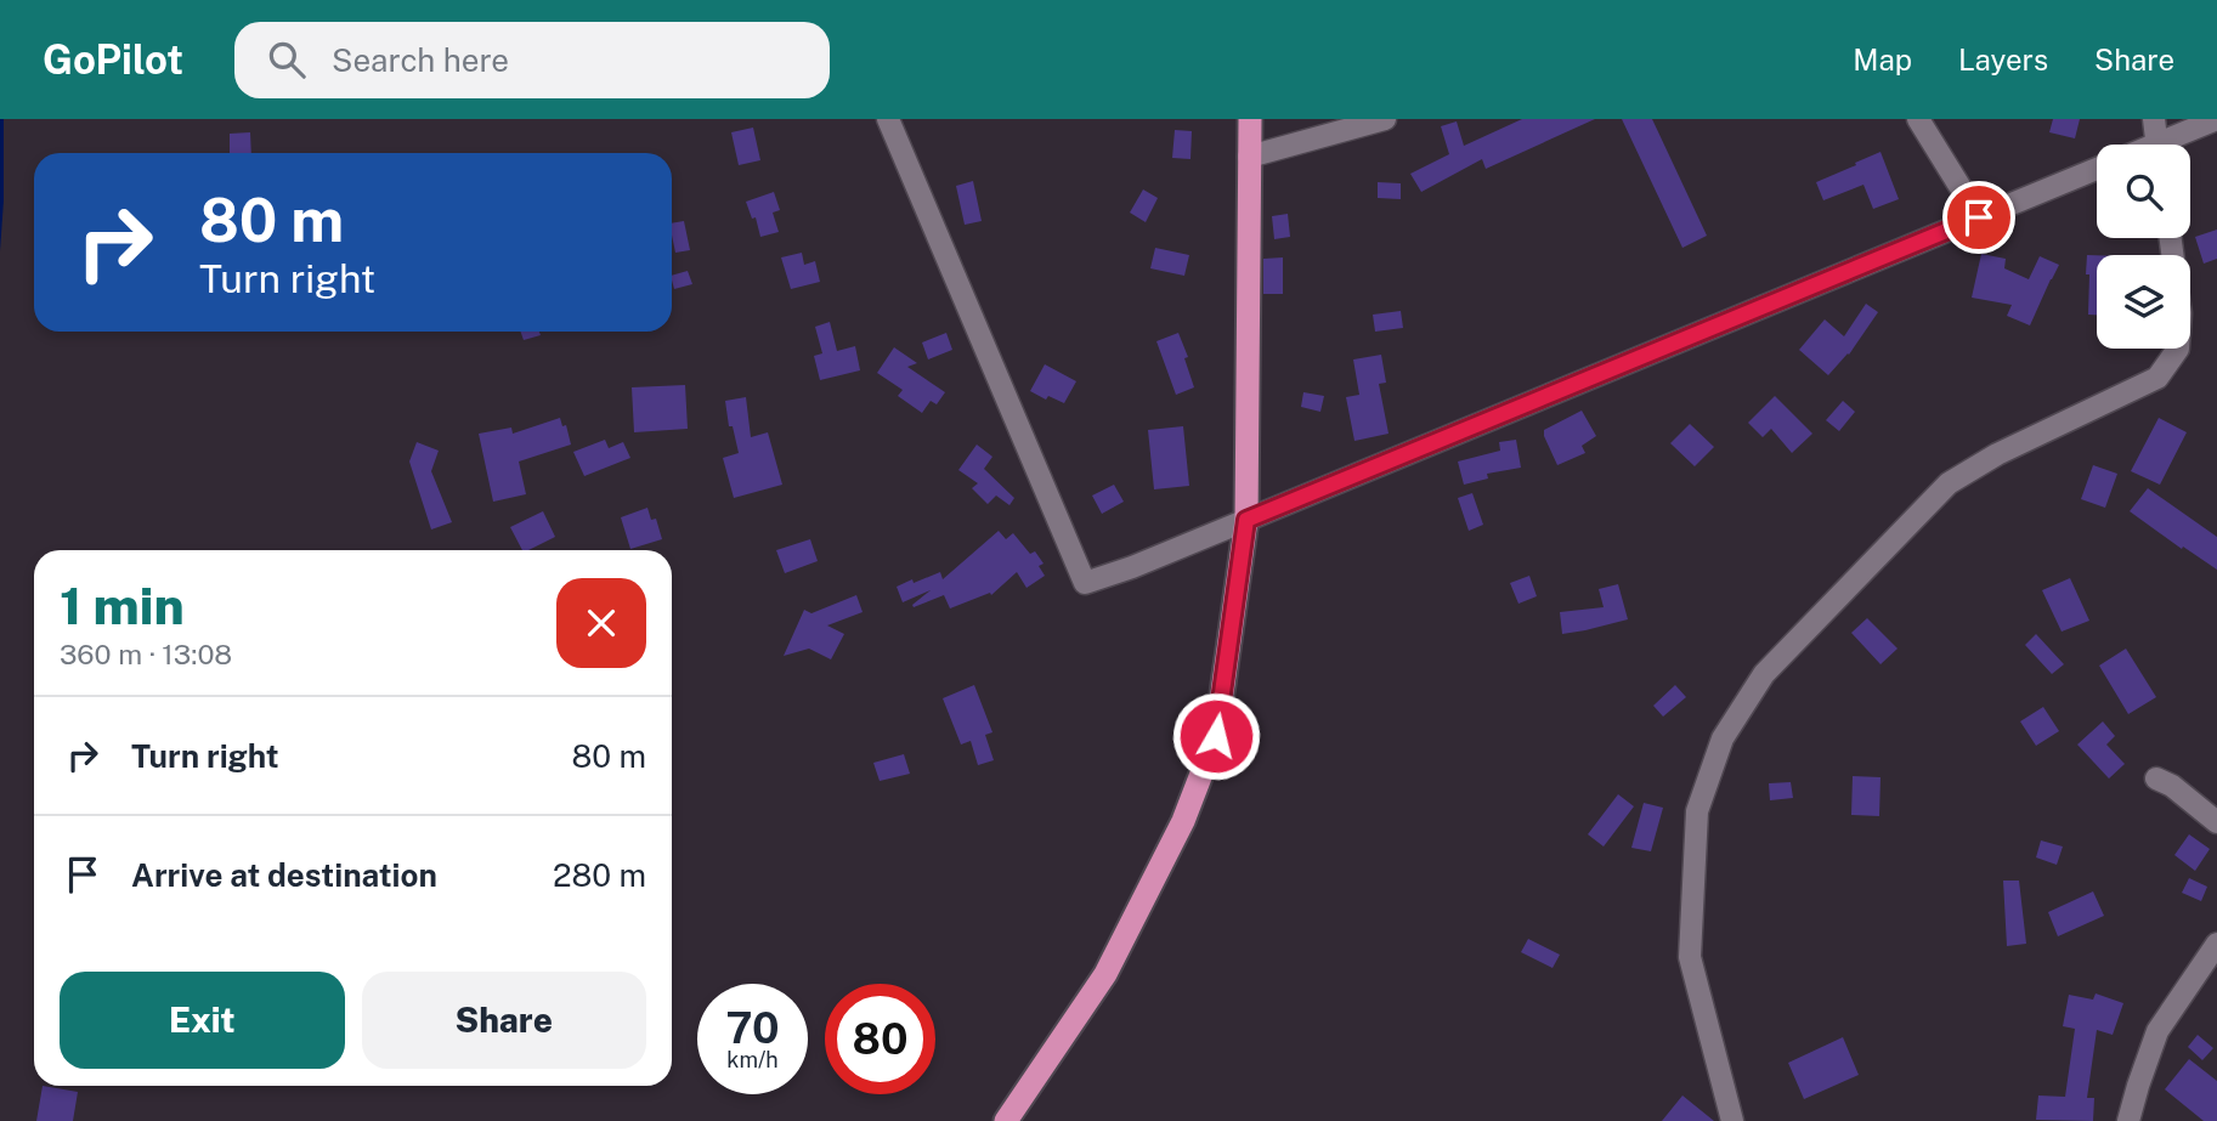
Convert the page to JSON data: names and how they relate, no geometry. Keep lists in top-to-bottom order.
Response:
{
  "page": {
    "header": "GoPilot",
    "search": "Search here",
    "nav": ["Map", "Layers", "Share"],
    "turn": ["80 m", "Turn right"],
    "heading": ["1 min", "360 m · 13:08"],
    "list": [
      {
        "name": "Turn right",
        "value": "80 m"
      },
      {
        "name": "Arrive at destination",
        "value": "280 m"
      }
    ],
    "buttons": ["Exit", "Share"],
    "speed": "70 km/h",
    "limit": "80"
  }
}
